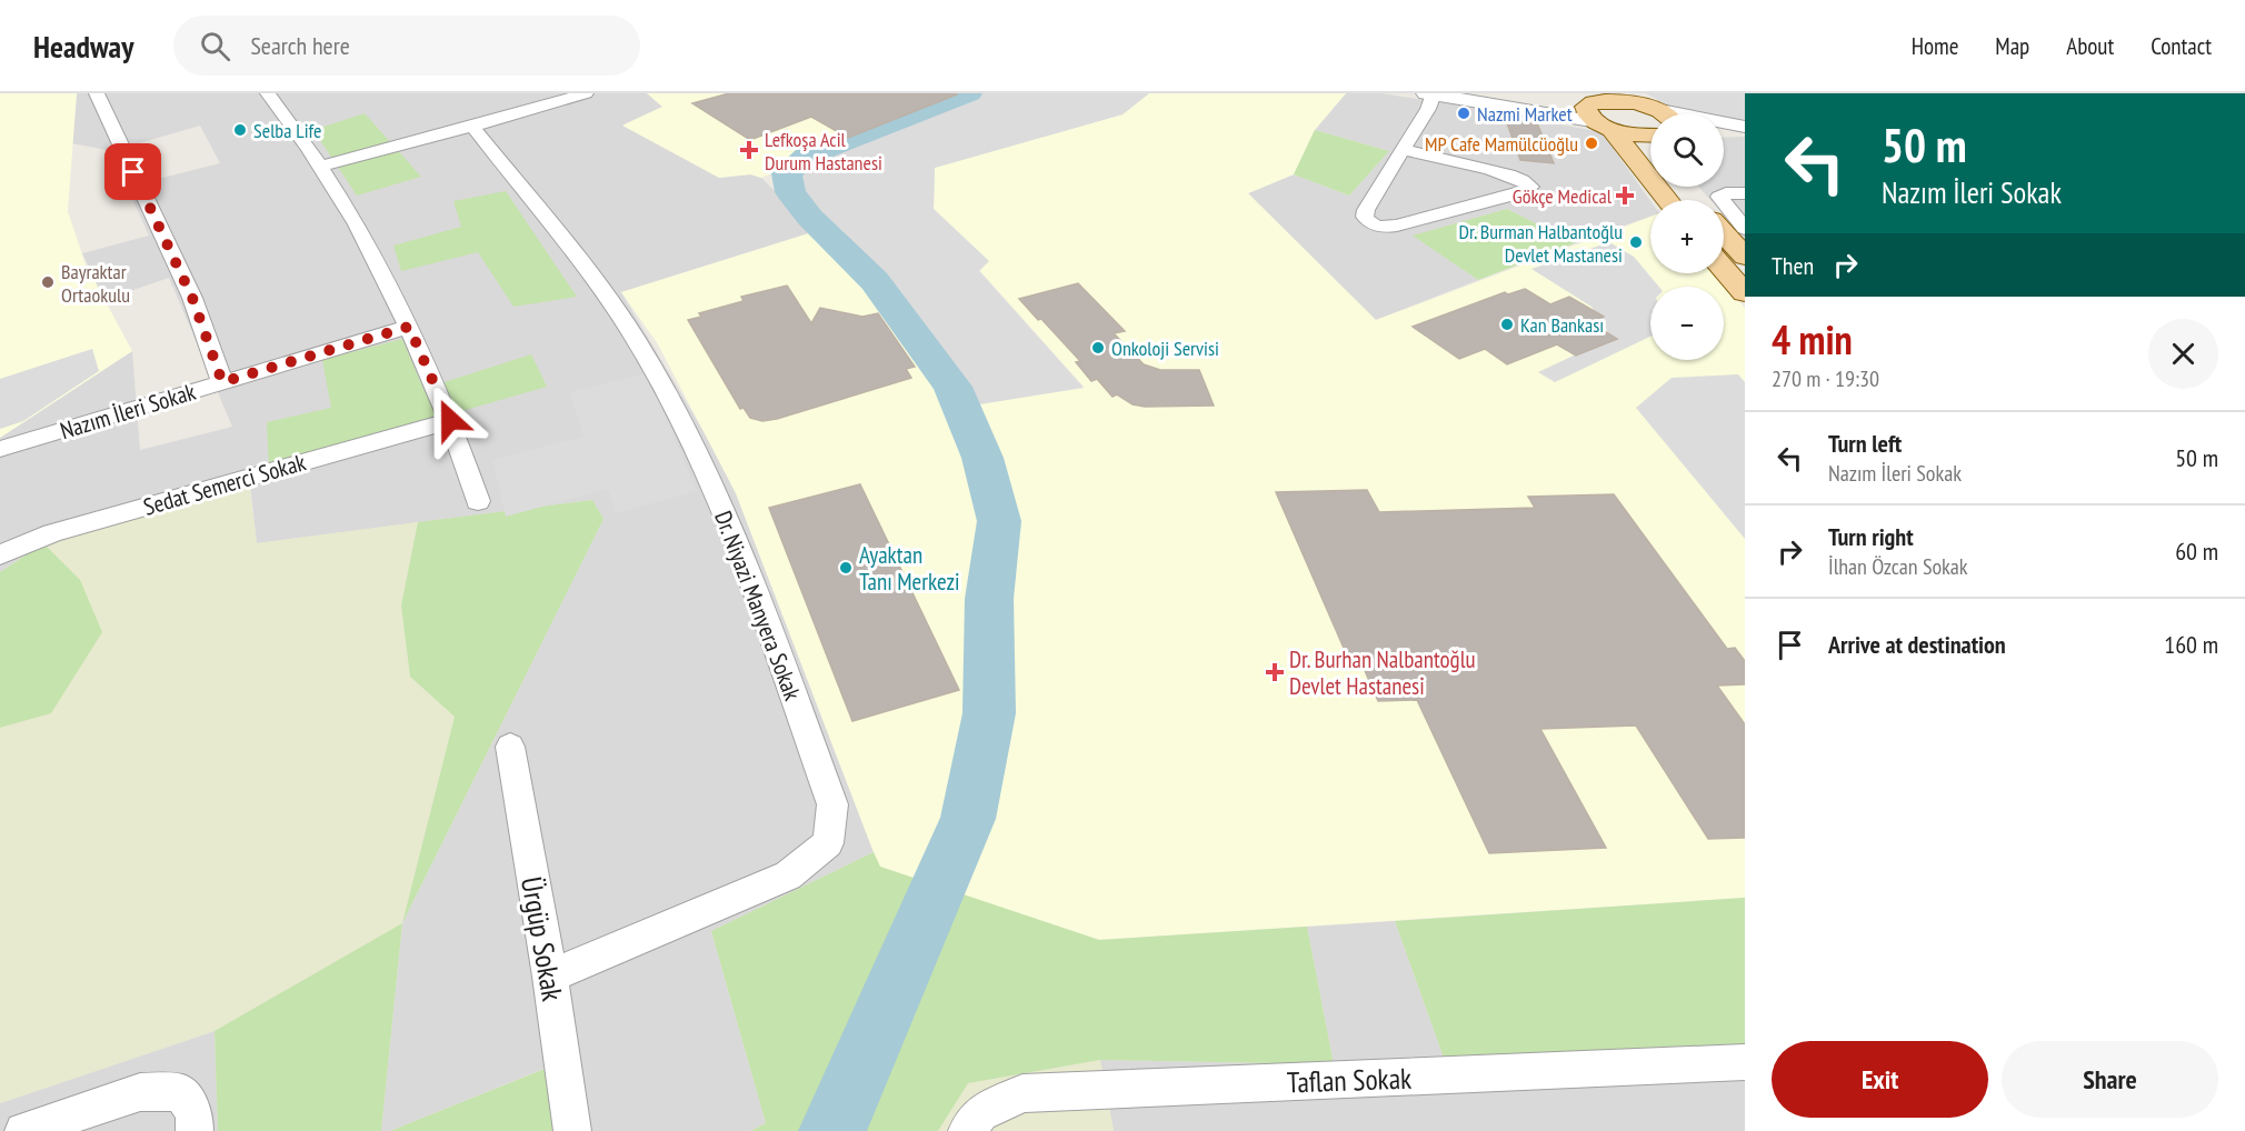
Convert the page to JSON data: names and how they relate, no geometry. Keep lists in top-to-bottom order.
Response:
{
  "streets": {
    "street": [
      "Nazım İleri Sokak",
      "Sedat Semerci Sokak",
      "Dr. Niyazi Manyera Sokak",
      "Ürgüp Sokak",
      "Taflan Sokak"
    ]
  },
  "crossings": [
    ["Dr. Niyazi Manyera Sokak", "Ürgüp Sokak"]
  ],
  "places": {
    "other": [
      "Nazmi Market",
      "Selba Life",
      "MP Cafe Mamülcüoğlu",
      "Dr. Burman Halbantoğlu Devlet Mastanesi",
      "Bayraktar Ortaokulu",
      "Kan Bankası",
      "Onkoloji Servisi",
      "Ayaktan Tanı Merkezi"
    ],
    "health": ["Lefkoşa Acil Durum Hastanesi", "Gökçe Medical", "Dr. Burhan Nalbantoğlu Devlet Hastanesi"]
  },
  "page": {
    "header": "Headway",
    "search": "Search here",
    "nav": [
      "Home",
      "Map",
      "About",
      "Contact"
    ],
    "turn": ["50 m", "Nazım İleri Sokak"],
    "map_buttons": ["+", "−"],
    "then": "Then",
    "heading": ["4 min", "270 m · 19:30"],
    "list": [
      {
        "name": "Turn left",
        "note": "Nazım İleri Sokak",
        "value": "50 m"
      },
      {
        "name": "Turn right",
        "note": "İlhan Özcan Sokak",
        "value": "60 m"
      },
      {
        "name": "Arrive at destination",
        "value": "160 m"
      }
    ],
    "buttons": ["Exit", "Share"]
  }
}
